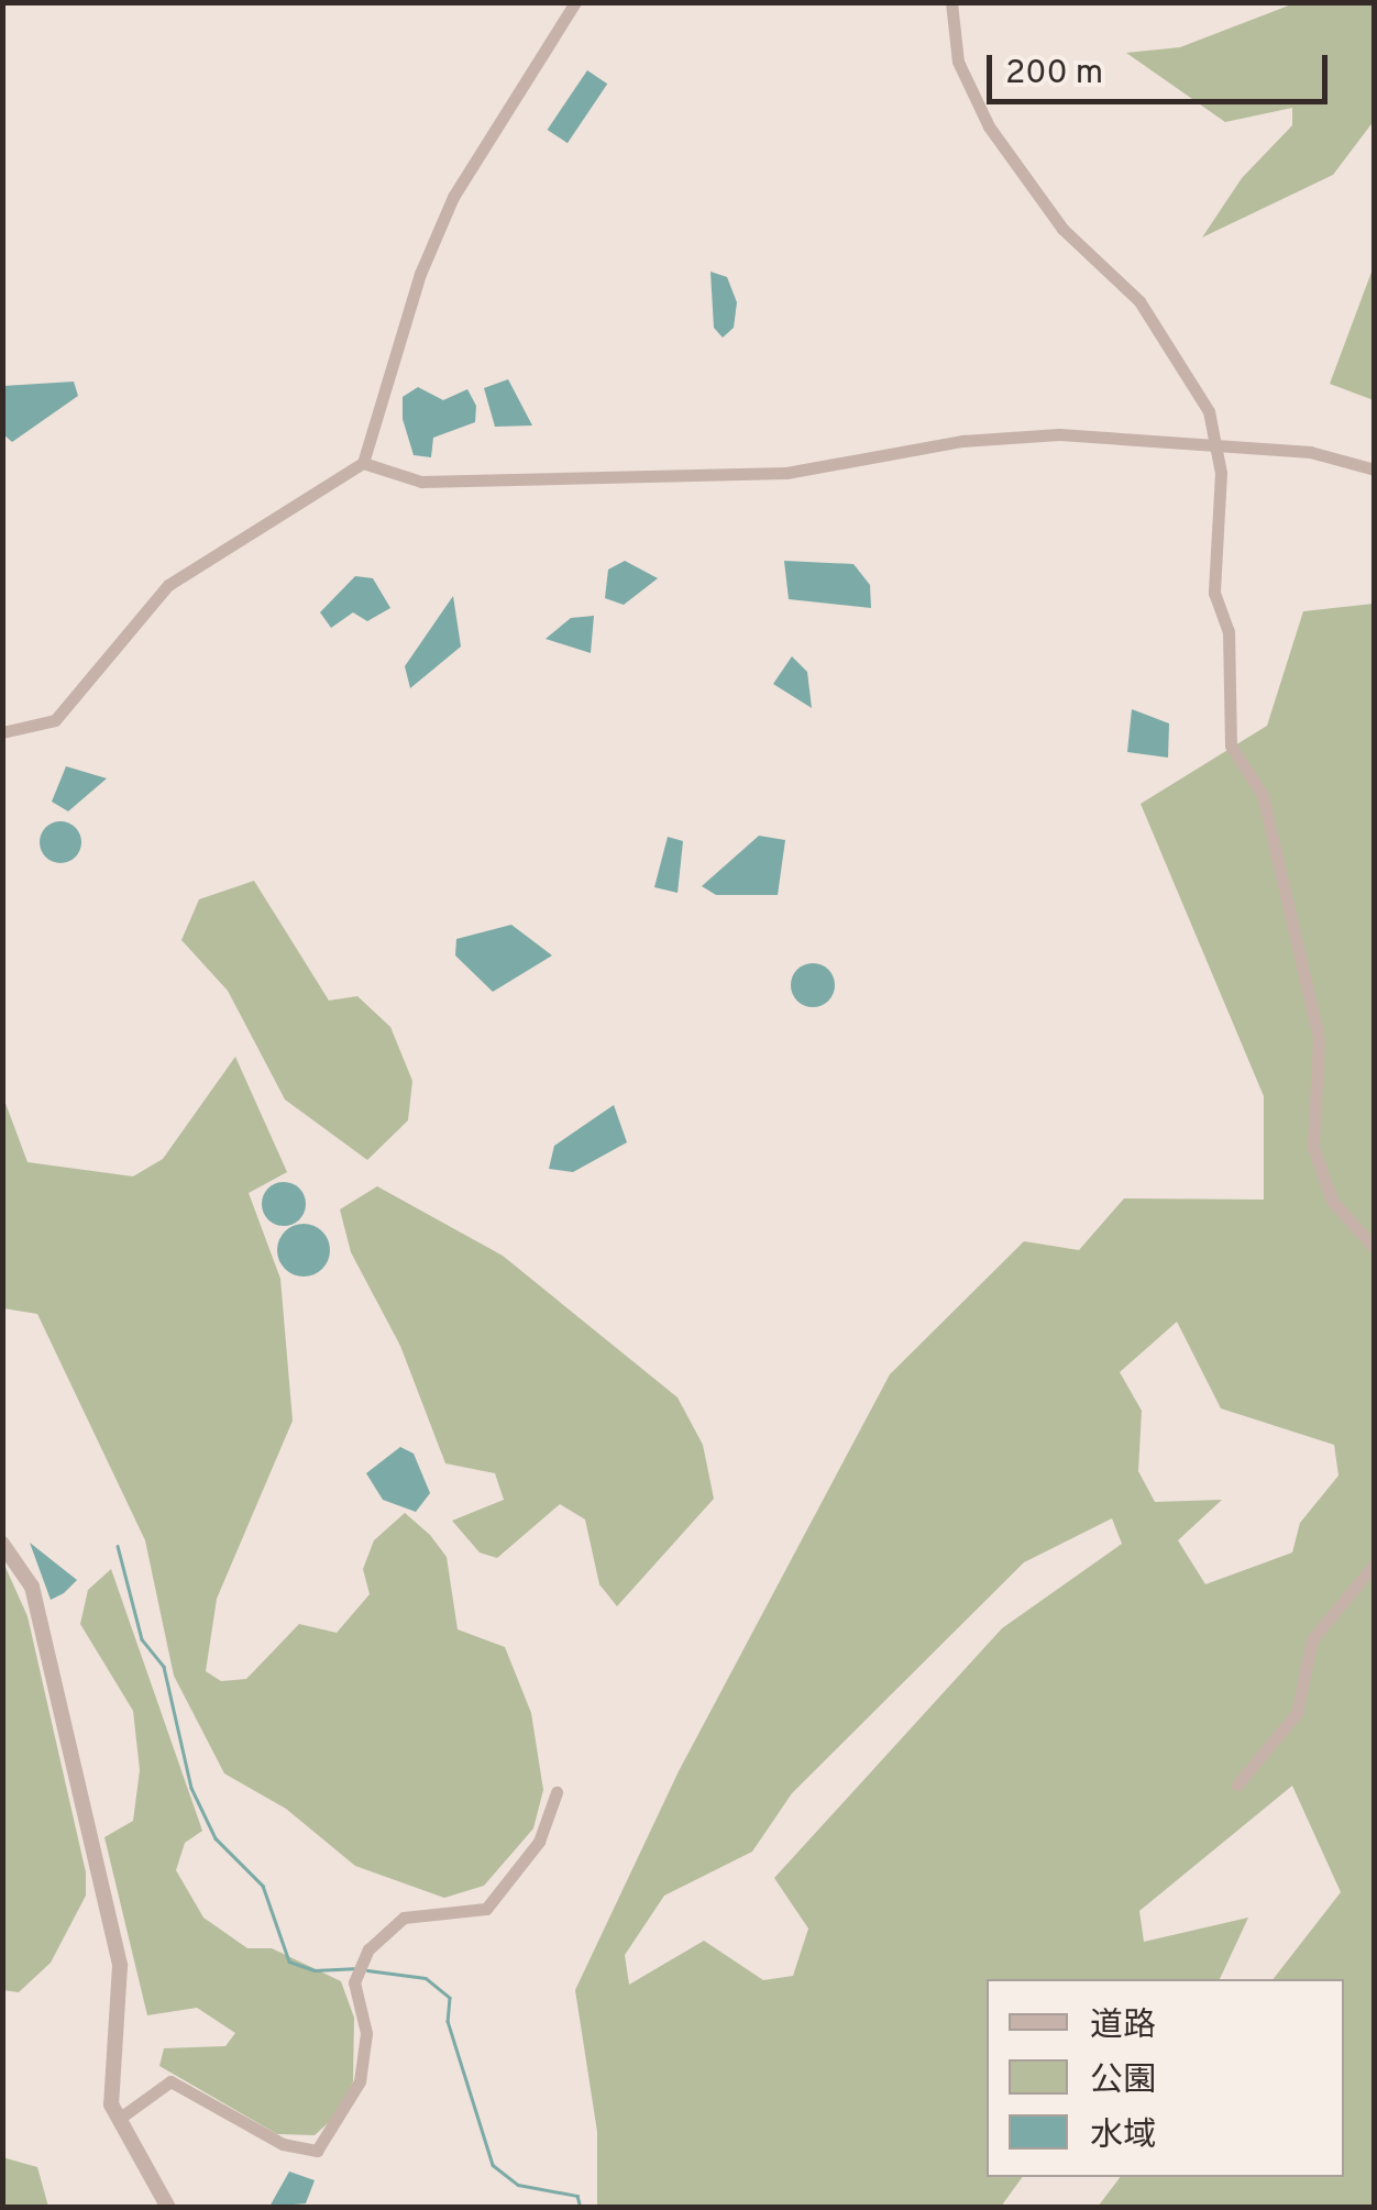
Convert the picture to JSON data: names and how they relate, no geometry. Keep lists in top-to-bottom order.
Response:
{
  "legend": ["道路", "公園", "水域"],
  "scale_bar": "200 m"
}
